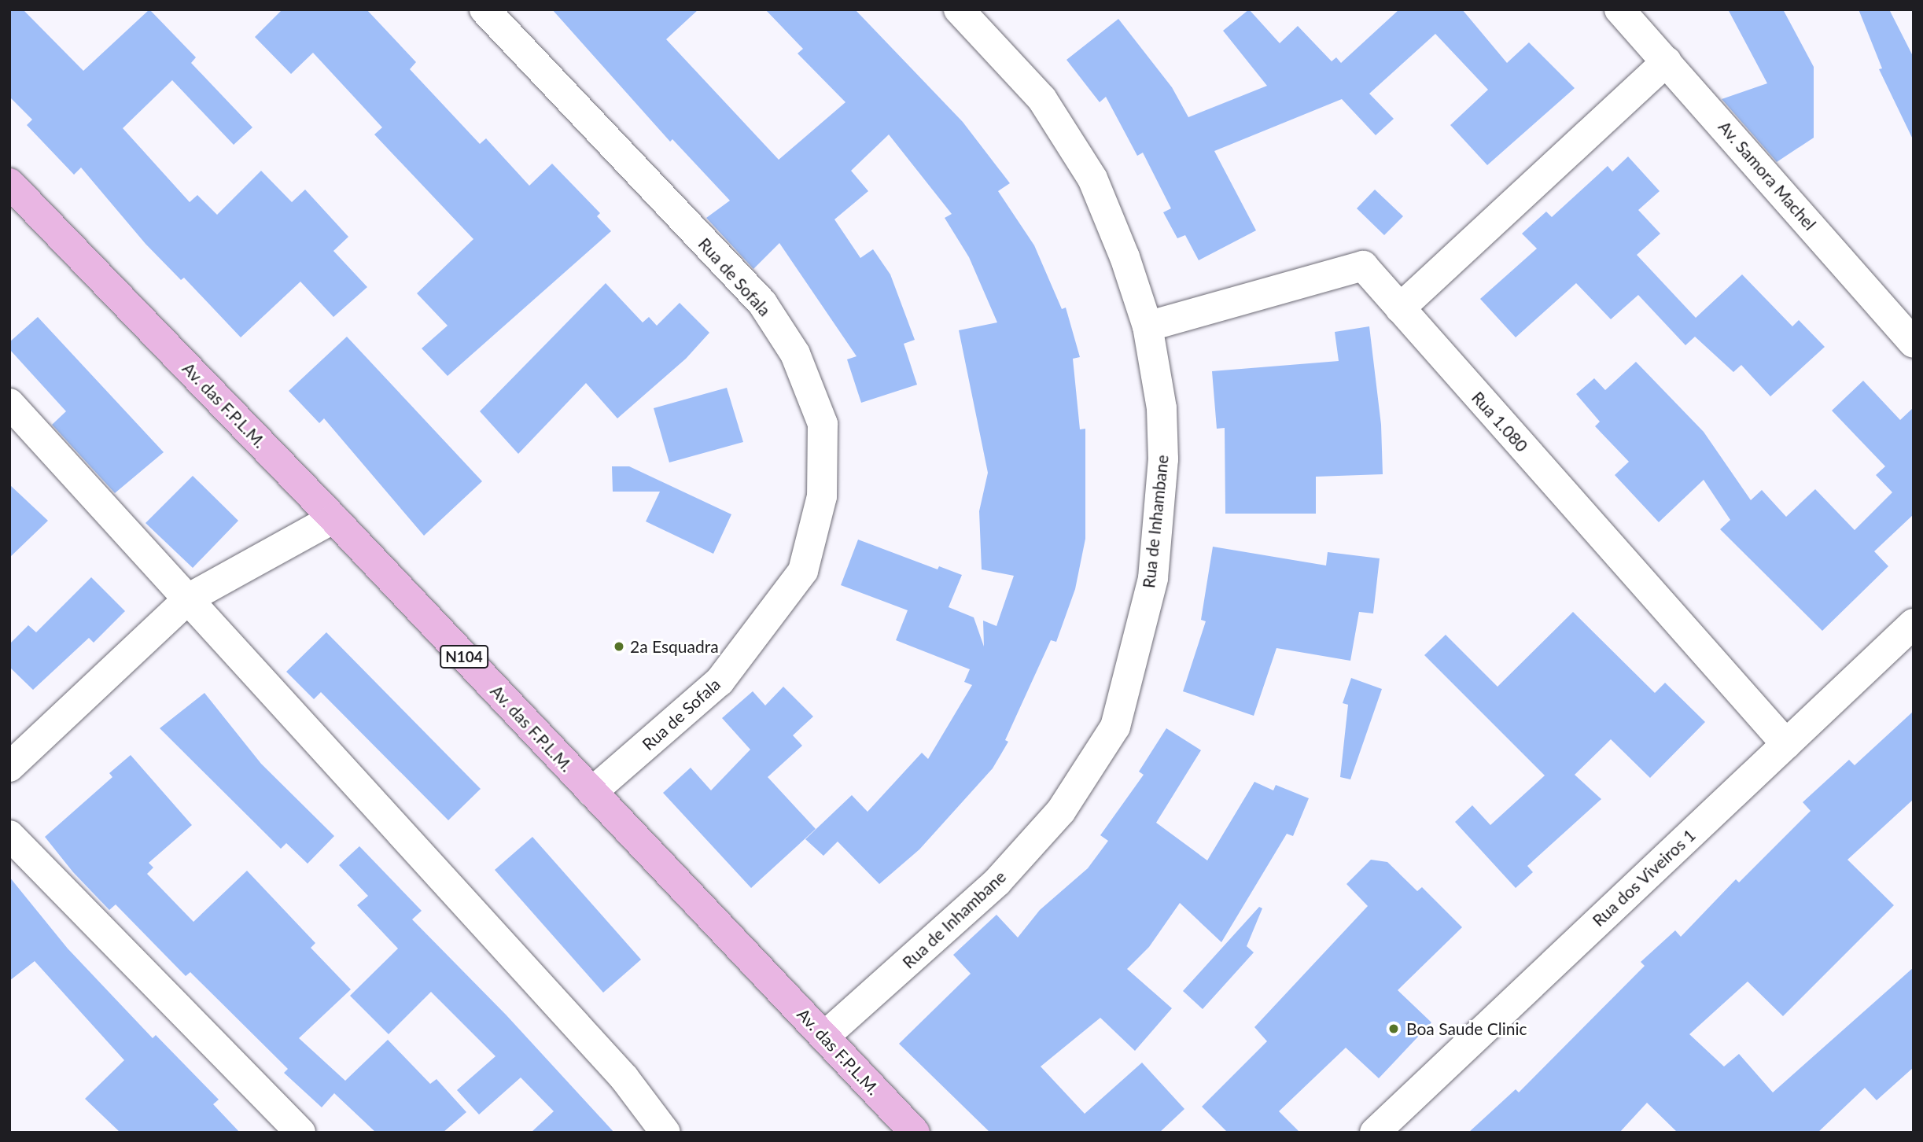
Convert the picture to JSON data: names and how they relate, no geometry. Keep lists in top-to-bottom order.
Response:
{
  "streets": {
    "main road": ["Av. das F.P.L.M.", "N104"],
    "street": [
      "Av. Samora Machel",
      "Rua de Sofala",
      "Rua 1.080",
      "Rua de Inhambane",
      "Rua dos Viveiros 1"
    ]
  },
  "crossings": [
    ["Rua de Sofala", "Av. das F.P.L.M."],
    ["Av. das F.P.L.M.", "Rua de Inhambane"],
    ["Rua 1.080", "Rua de Inhambane"],
    ["Rua 1.080", "Rua dos Viveiros 1"]
  ],
  "places": ["2a Esquadra", "Boa Saude Clinic"]
}
